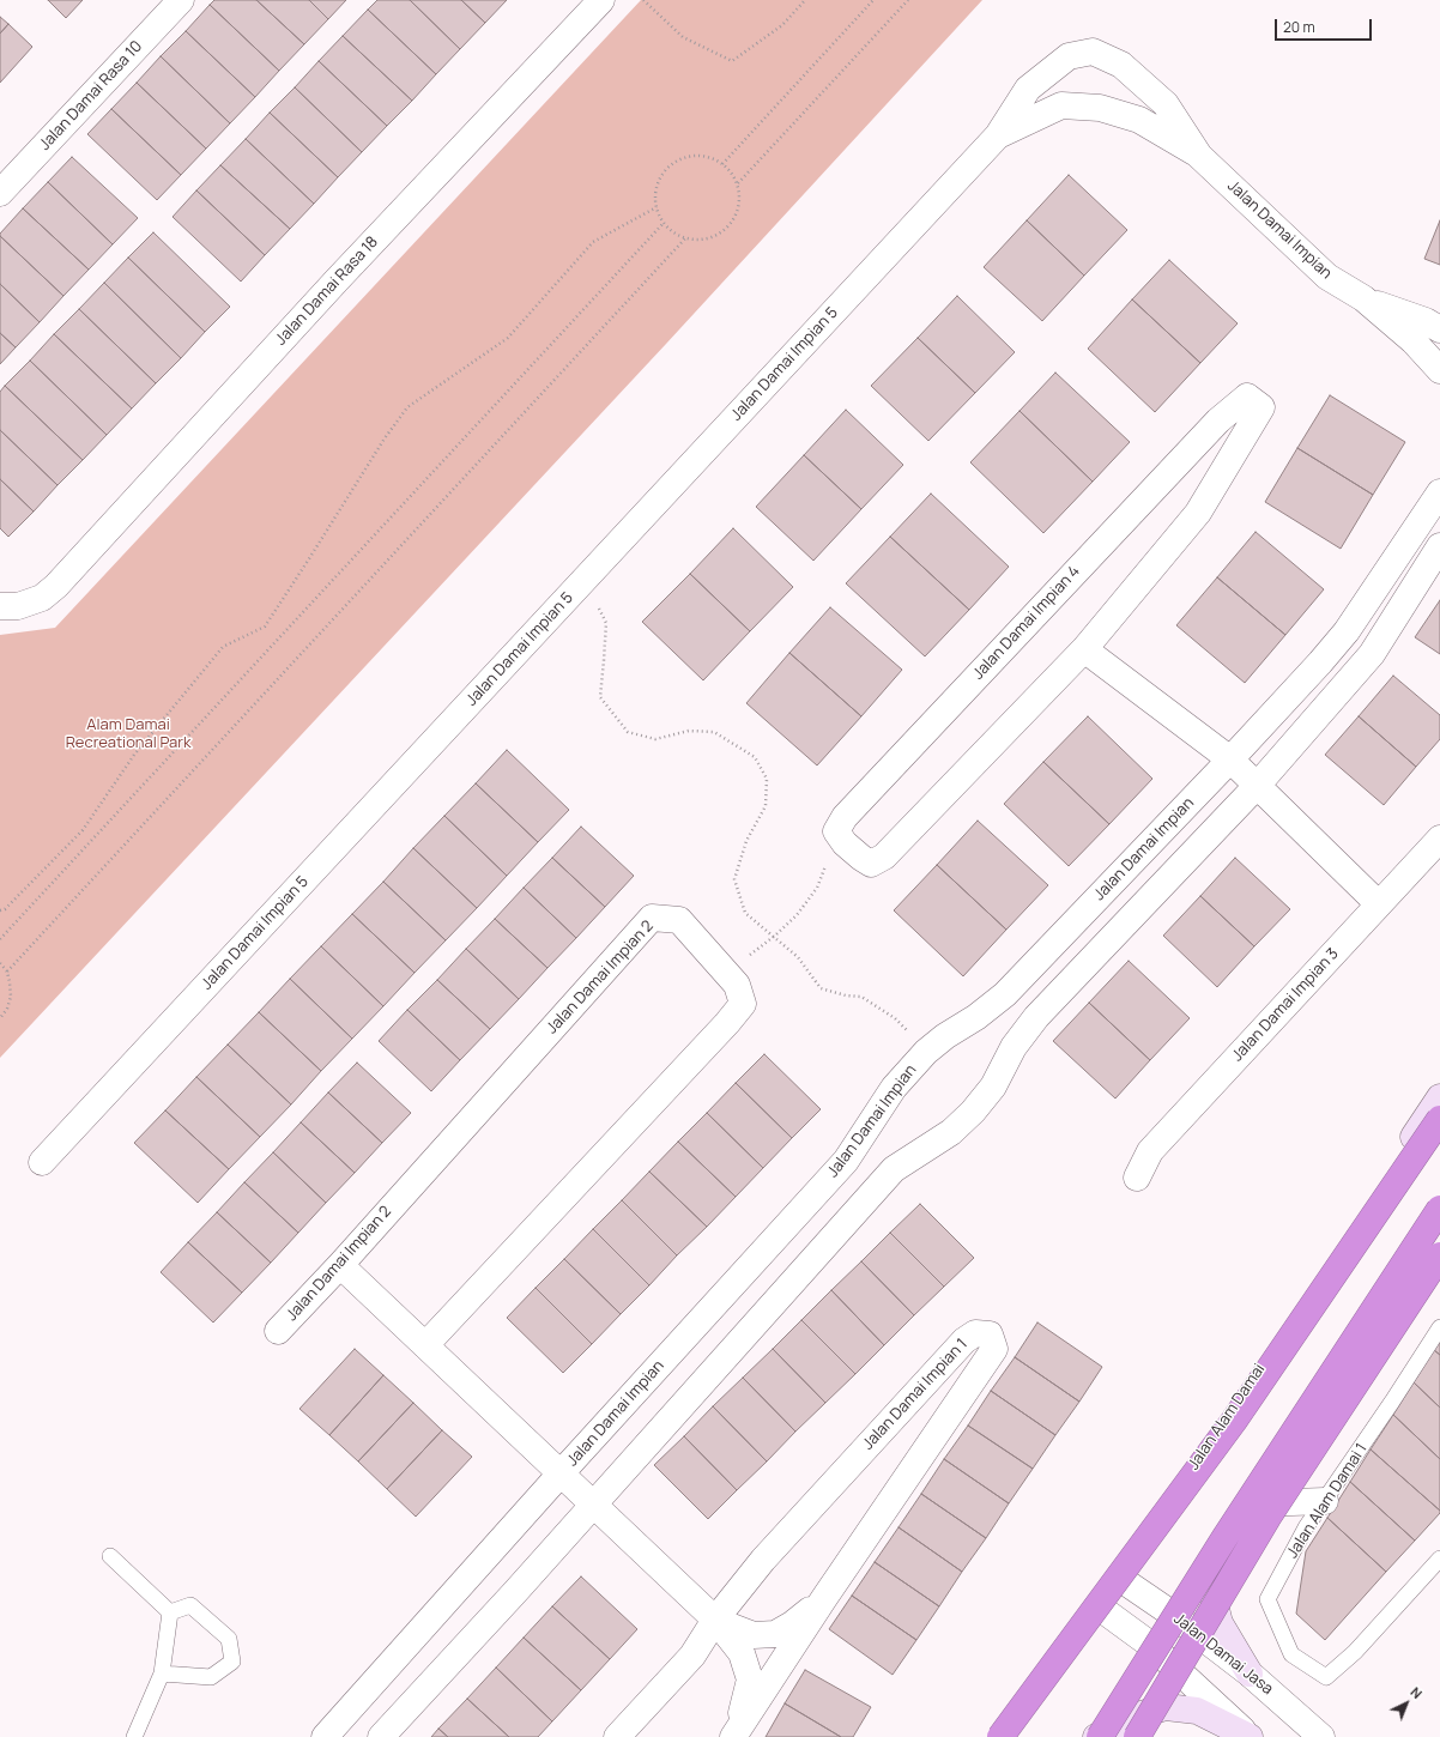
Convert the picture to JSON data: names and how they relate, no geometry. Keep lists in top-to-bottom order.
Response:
{
  "streets": {
    "main road": ["Jalan Alam Damai"],
    "street": [
      "Jalan Damai Rasa 10",
      "Jalan Damai Impian",
      "Jalan Damai Rasa 18",
      "Jalan Damai Impian 5",
      "Jalan Damai Impian 4",
      "Jalan Damai Impian 2",
      "Jalan Damai Impian 3",
      "Jalan Damai Impian 1",
      "Jalan Damai Jasa"
    ],
    "lane": ["Jalan Alam Damai 1"]
  },
  "crossings": [
    ["Jalan Damai Impian", "Jalan Damai Impian 5"],
    ["Jalan Alam Damai", "Jalan Damai Jasa"]
  ],
  "parks": ["Alam Damai Recreational Park"],
  "scale_bar": "20 m",
  "north": "top right"
}
